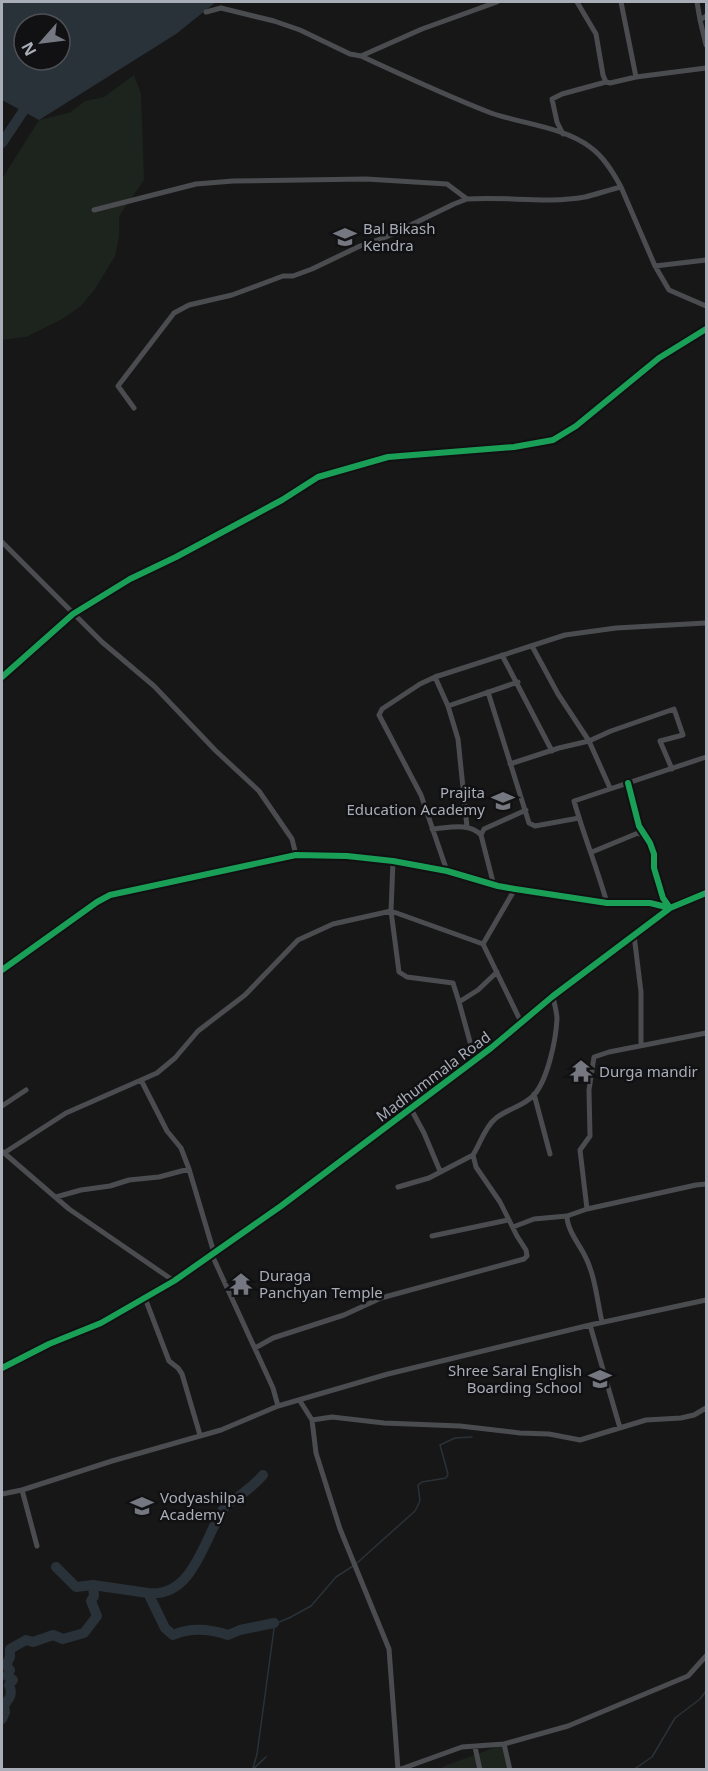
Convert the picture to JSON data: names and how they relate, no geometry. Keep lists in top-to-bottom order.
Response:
{
  "streets": {
    "street": ["Madhummala Road"]
  },
  "places": {
    "school or university": [
      "Bal Bikash Kendra",
      "Prajita Education Academy",
      "Shree Saral English Boarding School",
      "Vodyashilpa Academy"
    ],
    "temple": ["Durga mandir", "Duraga Panchyan Temple"]
  },
  "north": "bottom left"
}
